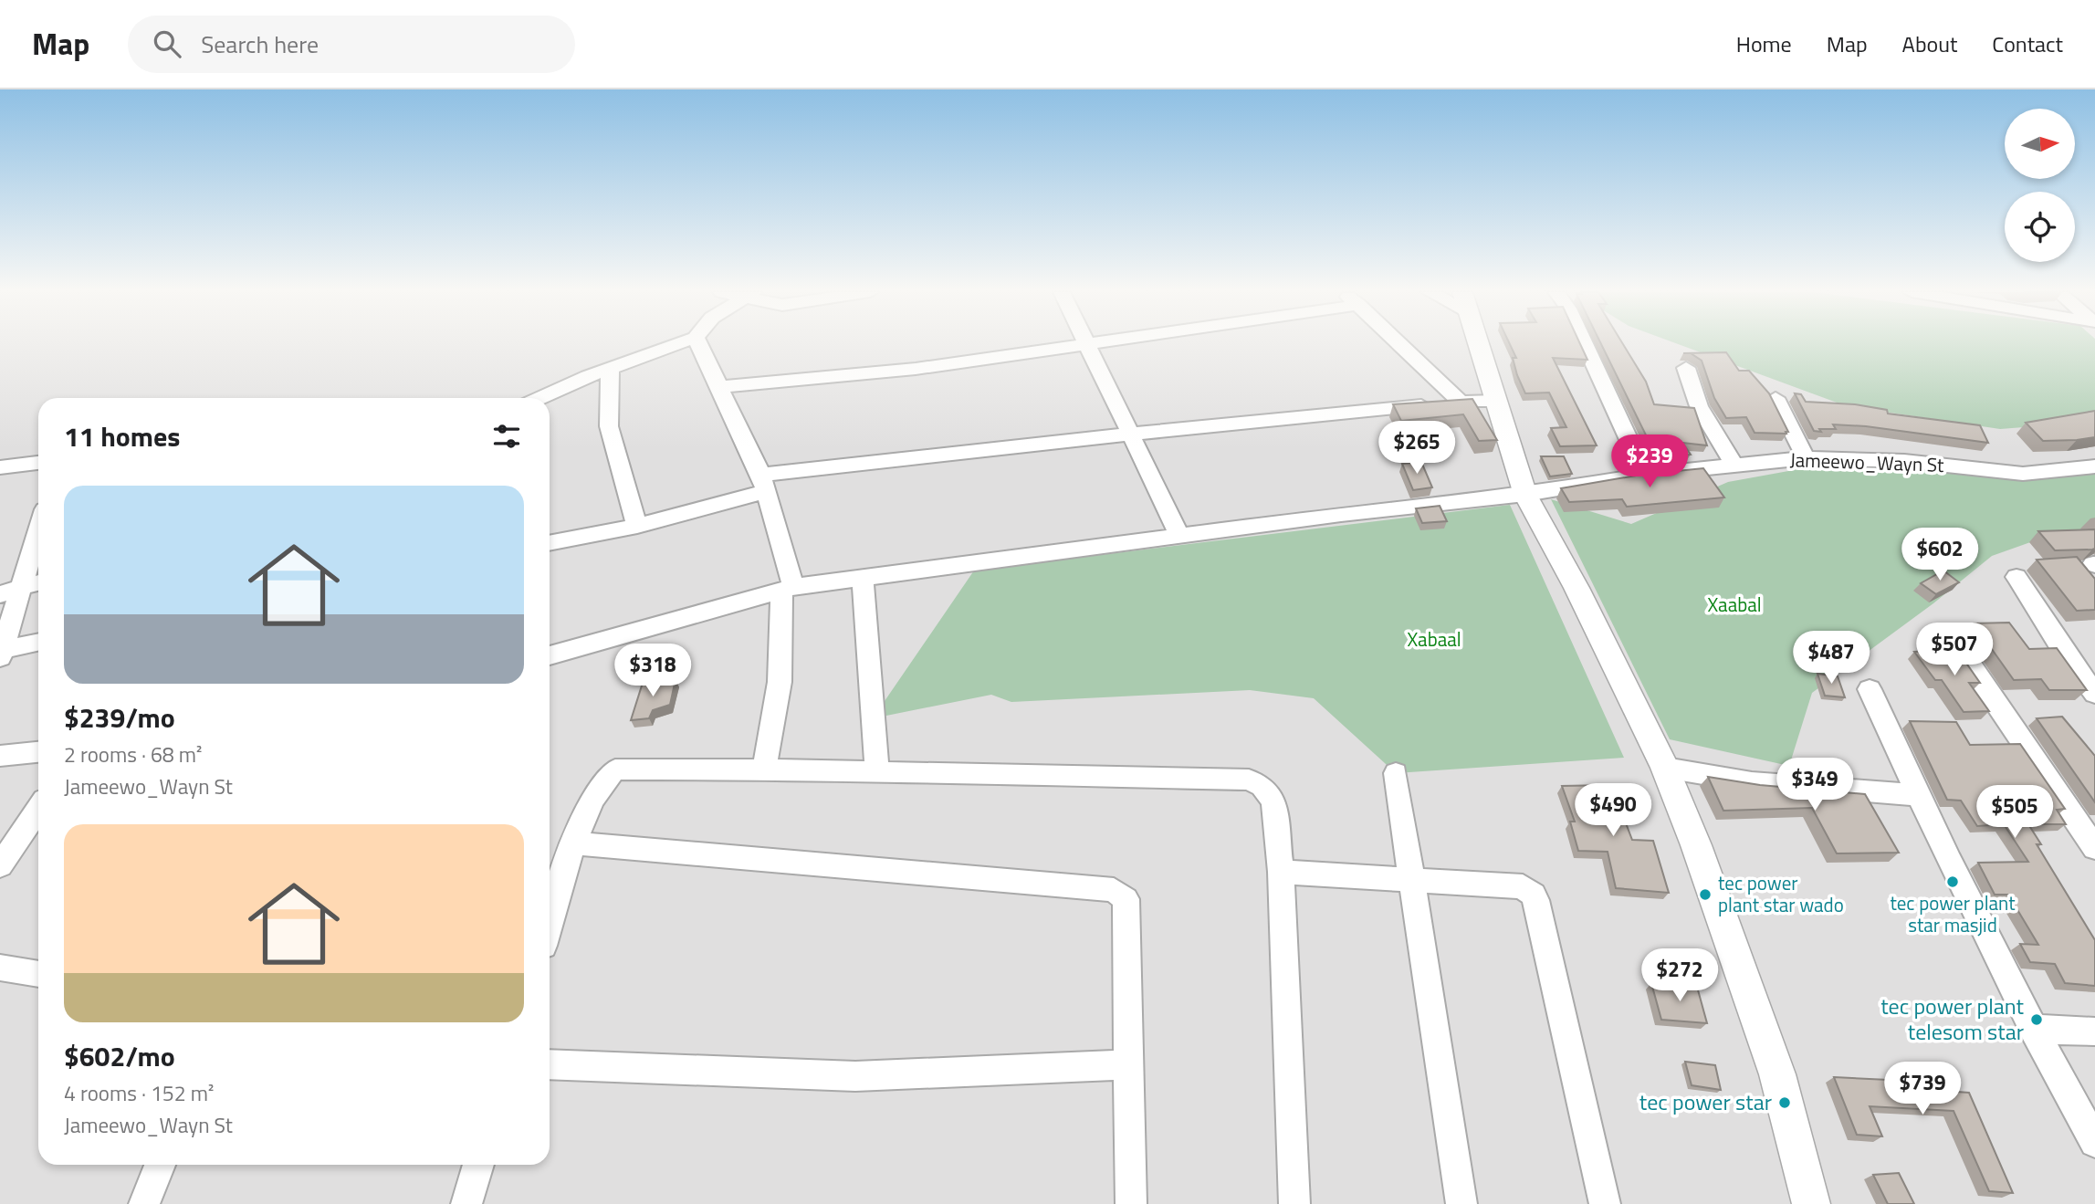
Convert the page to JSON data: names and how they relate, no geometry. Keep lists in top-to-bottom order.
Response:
{
  "streets": {
    "street": ["Jameewo_Wayn St"]
  },
  "parks": ["Xaabal", "Xabaal"],
  "places": [
    "tec power plant star masjid",
    "tec power plant star wado",
    "tec power plant telesom star",
    "tec power star"
  ],
  "north": "right",
  "page": {
    "header": "Map",
    "search": "Search here",
    "nav": [
      "Home",
      "Map",
      "About",
      "Contact"
    ],
    "heading": "11 homes",
    "price": [
      "$265",
      "$239",
      "$602",
      "$507",
      "$487",
      "$318",
      "$349",
      "$490",
      "$505",
      "$272",
      "$739"
    ],
    "list": [
      {
        "name": "$239/mo",
        "note": "2 rooms · 68 m² · Jameewo_Wayn St"
      },
      {
        "name": "$602/mo",
        "note": "4 rooms · 152 m² · Jameewo_Wayn St"
      }
    ]
  }
}
